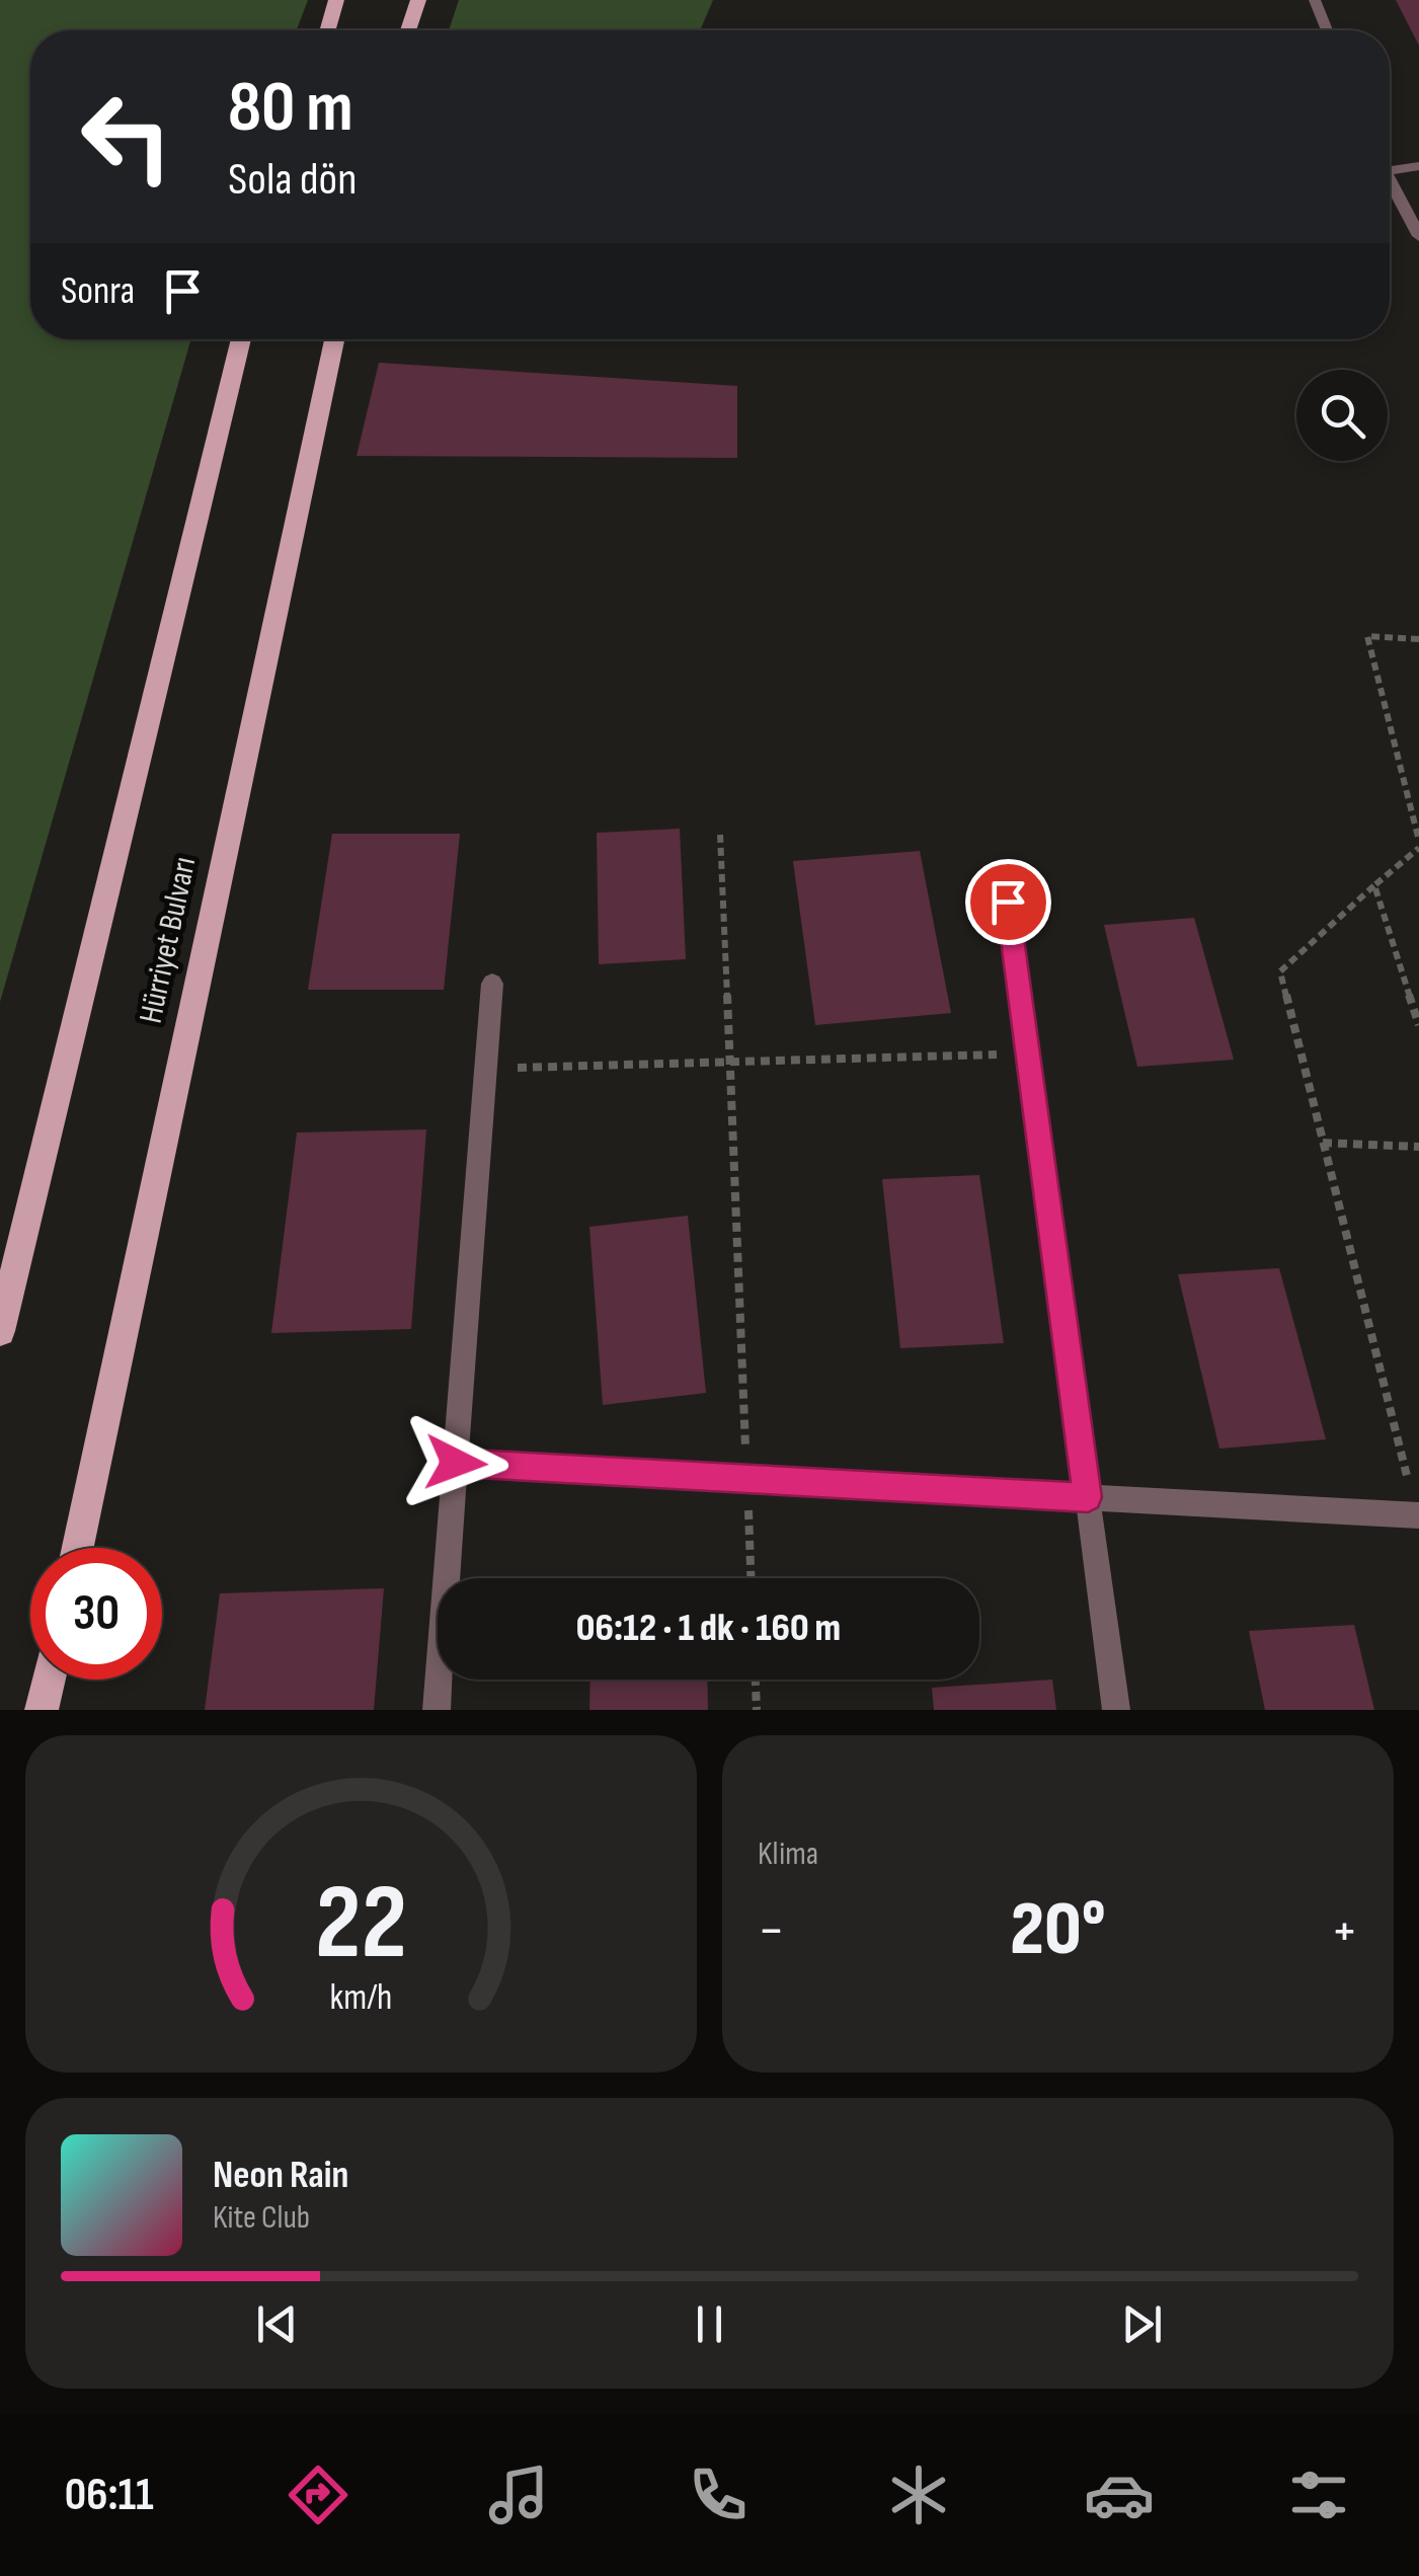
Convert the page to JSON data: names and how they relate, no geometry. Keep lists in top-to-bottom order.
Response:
{
  "streets": {
    "main road": ["Hürriyet Bulvarı"]
  },
  "page": {
    "turn": ["80 m", "Sola dön"],
    "then": "Sonra",
    "limit": "30",
    "trip": "06:12 · 1 dk · 160 m",
    "tile": "Klima",
    "heat": ["−", "20°", "+"],
    "song": ["Neon Rain", "Kite Club"],
    "tabs": "06:11",
    "gauge": ["22", "km/h"]
  }
}
